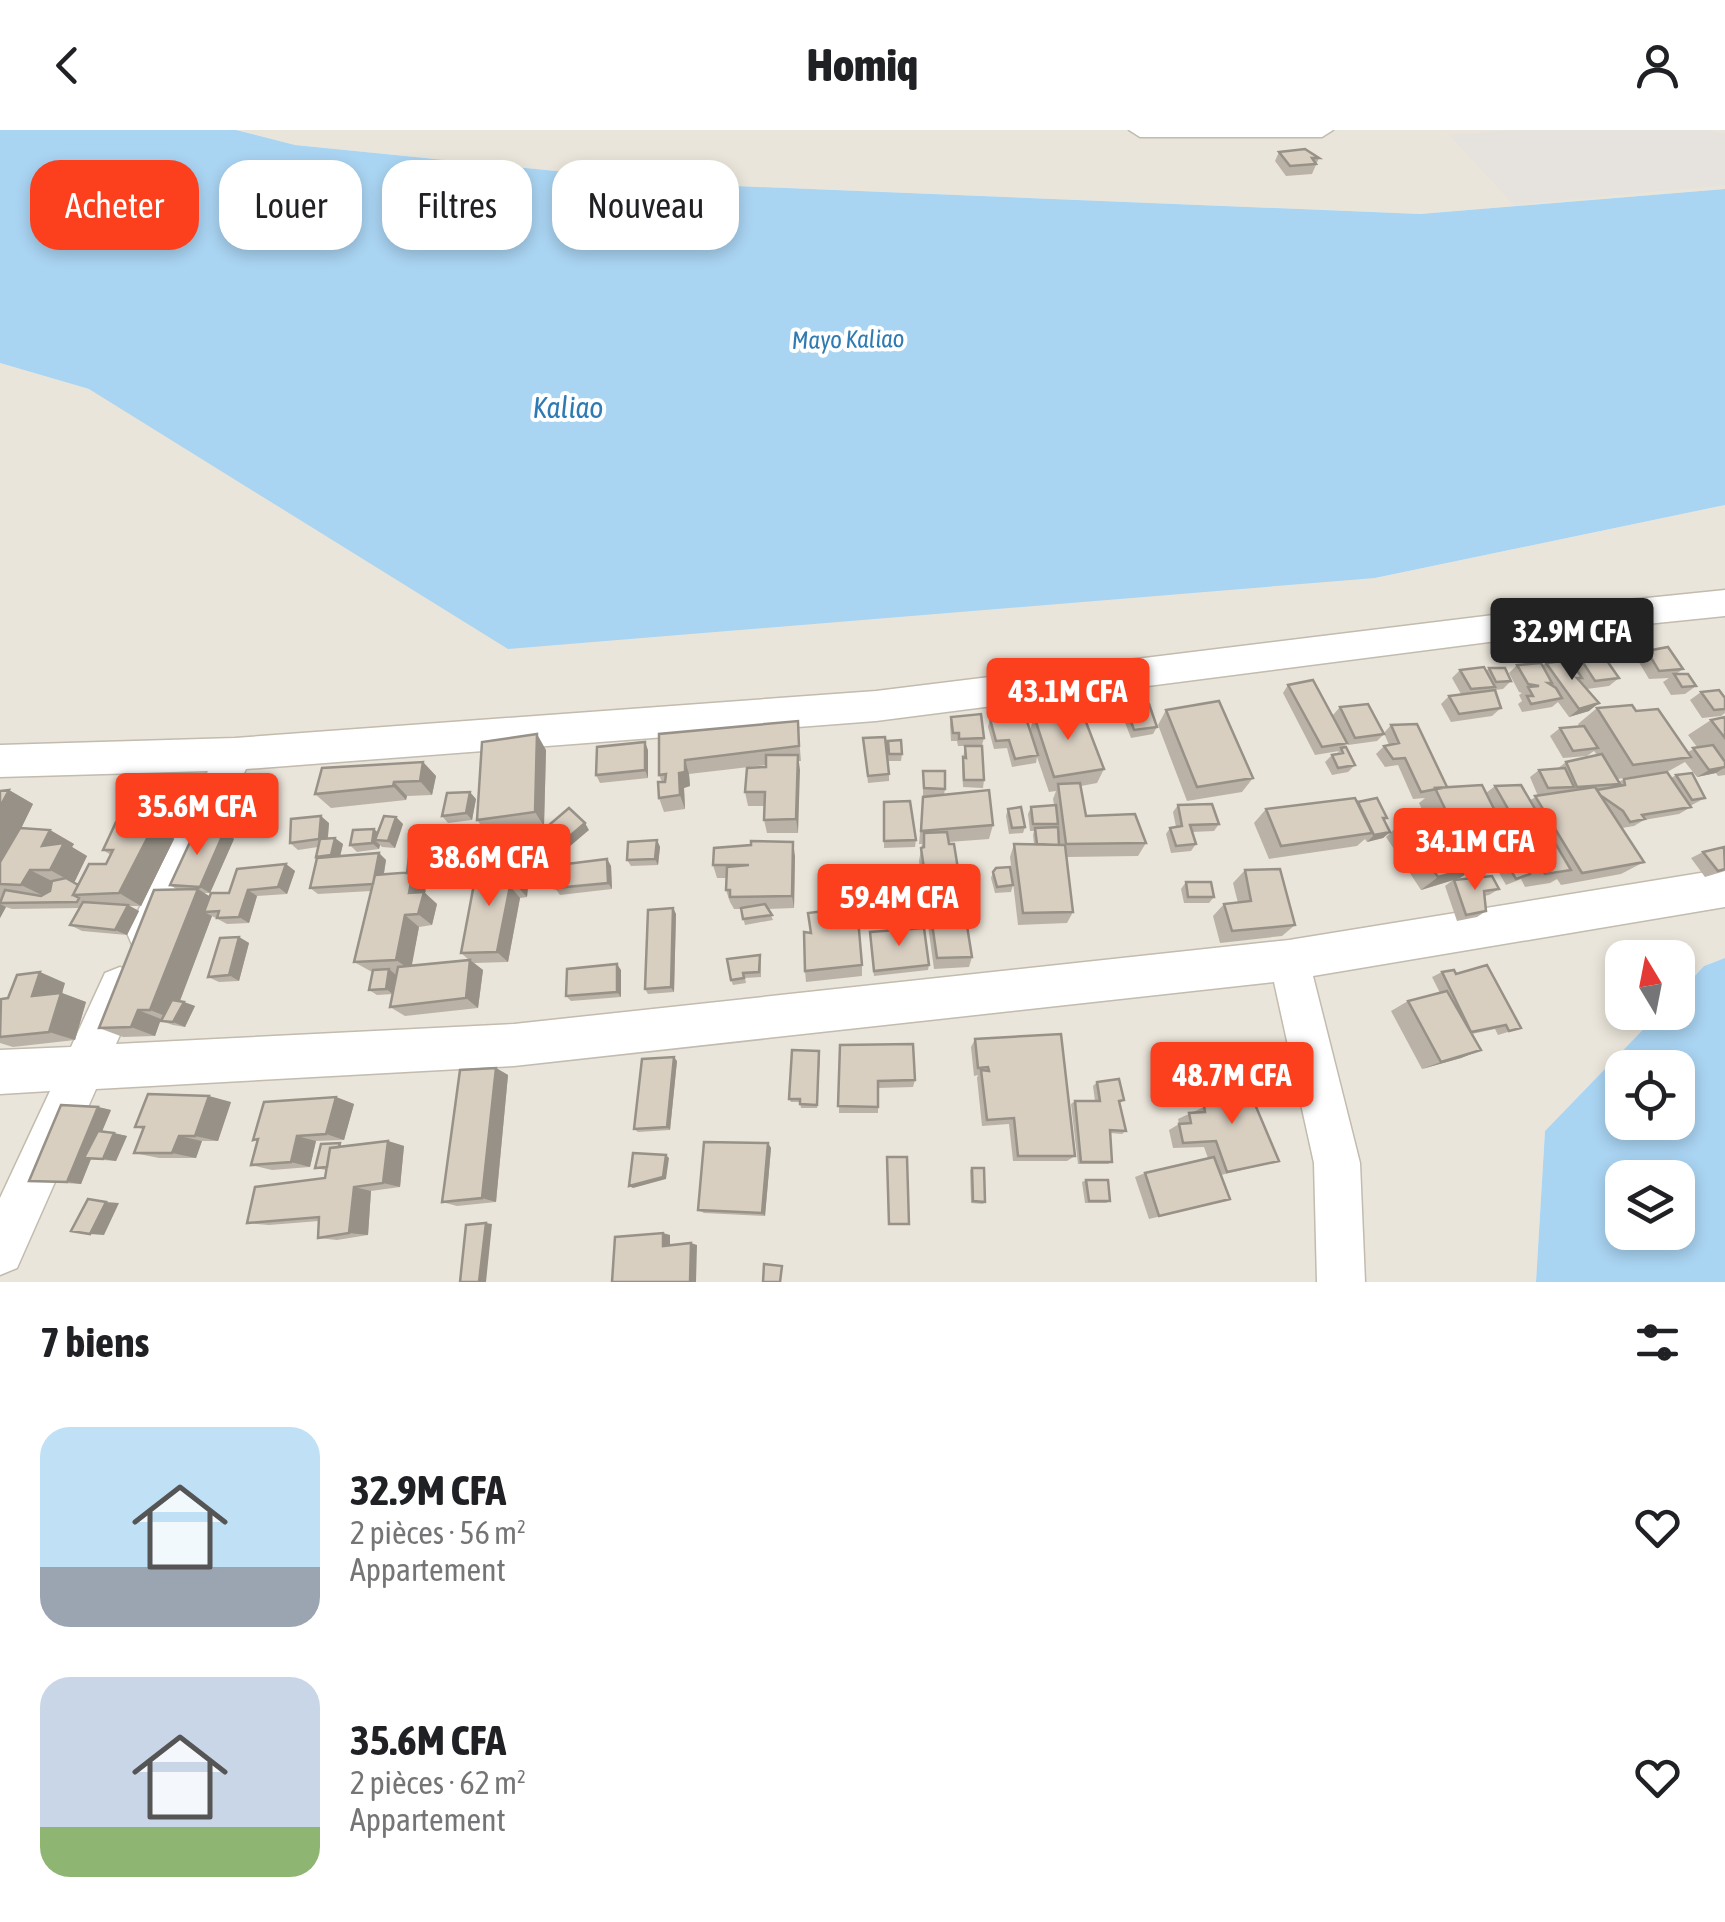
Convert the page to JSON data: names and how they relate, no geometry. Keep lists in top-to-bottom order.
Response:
{
  "water": ["Mayo Kaliao", "Kaliao"],
  "north": "top",
  "page": {
    "header": "Homiq",
    "chip": [
      "Acheter",
      "Louer",
      "Filtres",
      "Nouveau"
    ],
    "price": [
      "32.9M CFA",
      "43.1M CFA",
      "35.6M CFA",
      "34.1M CFA",
      "38.6M CFA",
      "59.4M CFA",
      "48.7M CFA"
    ],
    "heading": "7 biens",
    "list": [
      {
        "name": "32.9M CFA",
        "note": "2 pièces · 56 m² · Appartement"
      },
      {
        "name": "35.6M CFA",
        "note": "2 pièces · 62 m² · Appartement"
      }
    ]
  }
}
